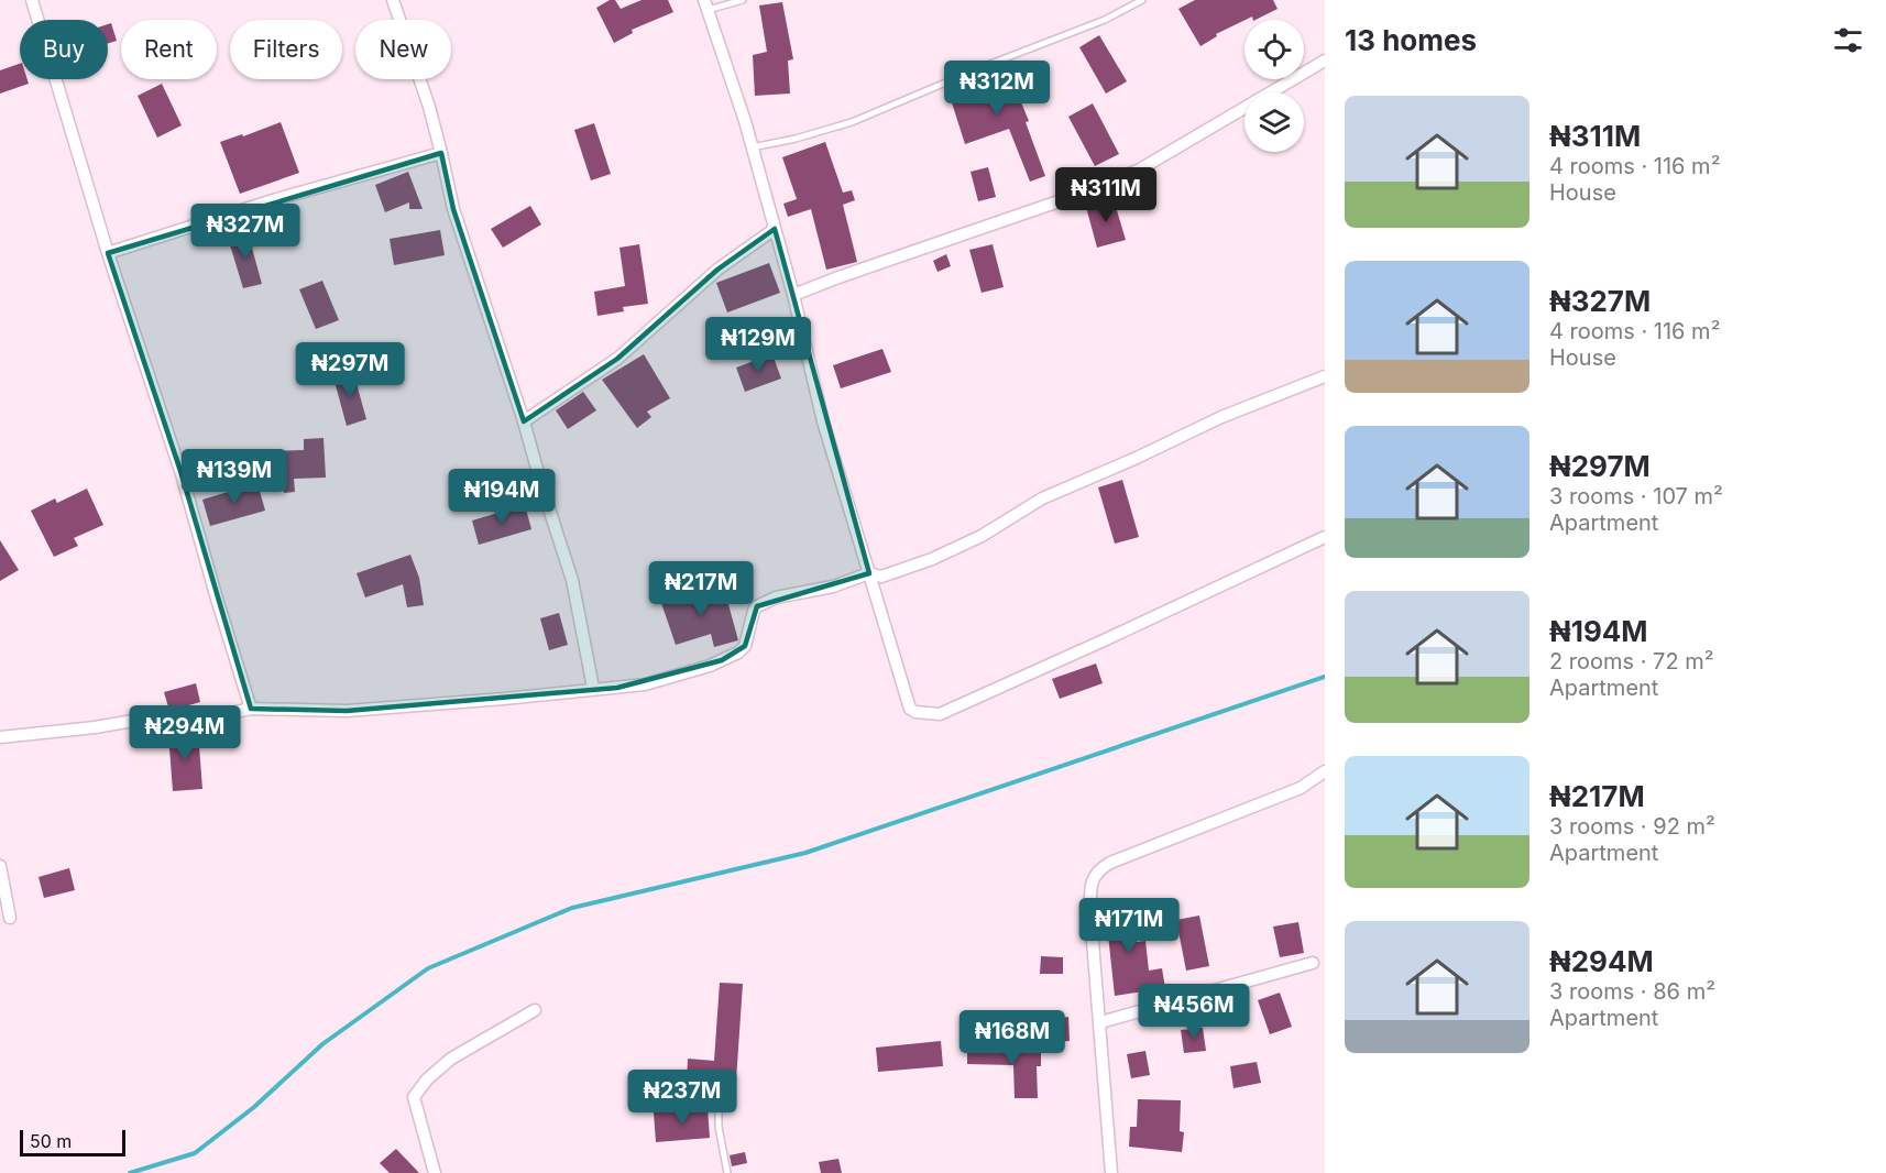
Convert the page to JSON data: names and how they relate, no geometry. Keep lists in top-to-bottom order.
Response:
{
  "scale_bar": "50 m",
  "page": {
    "heading": "13 homes",
    "chip": [
      "Buy",
      "Rent",
      "Filters",
      "New"
    ],
    "price": [
      "₦312M",
      "₦311M",
      "₦327M",
      "₦129M",
      "₦297M",
      "₦139M",
      "₦194M",
      "₦217M",
      "₦294M",
      "₦171M",
      "₦456M",
      "₦168M",
      "₦237M"
    ],
    "list": [
      {
        "name": "₦311M",
        "note": "4 rooms · 116 m² · House"
      },
      {
        "name": "₦327M",
        "note": "4 rooms · 116 m² · House"
      },
      {
        "name": "₦297M",
        "note": "3 rooms · 107 m² · Apartment"
      },
      {
        "name": "₦194M",
        "note": "2 rooms · 72 m² · Apartment"
      },
      {
        "name": "₦217M",
        "note": "3 rooms · 92 m² · Apartment"
      },
      {
        "name": "₦294M",
        "note": "3 rooms · 86 m² · Apartment"
      }
    ],
    "scale": "50 m"
  }
}
